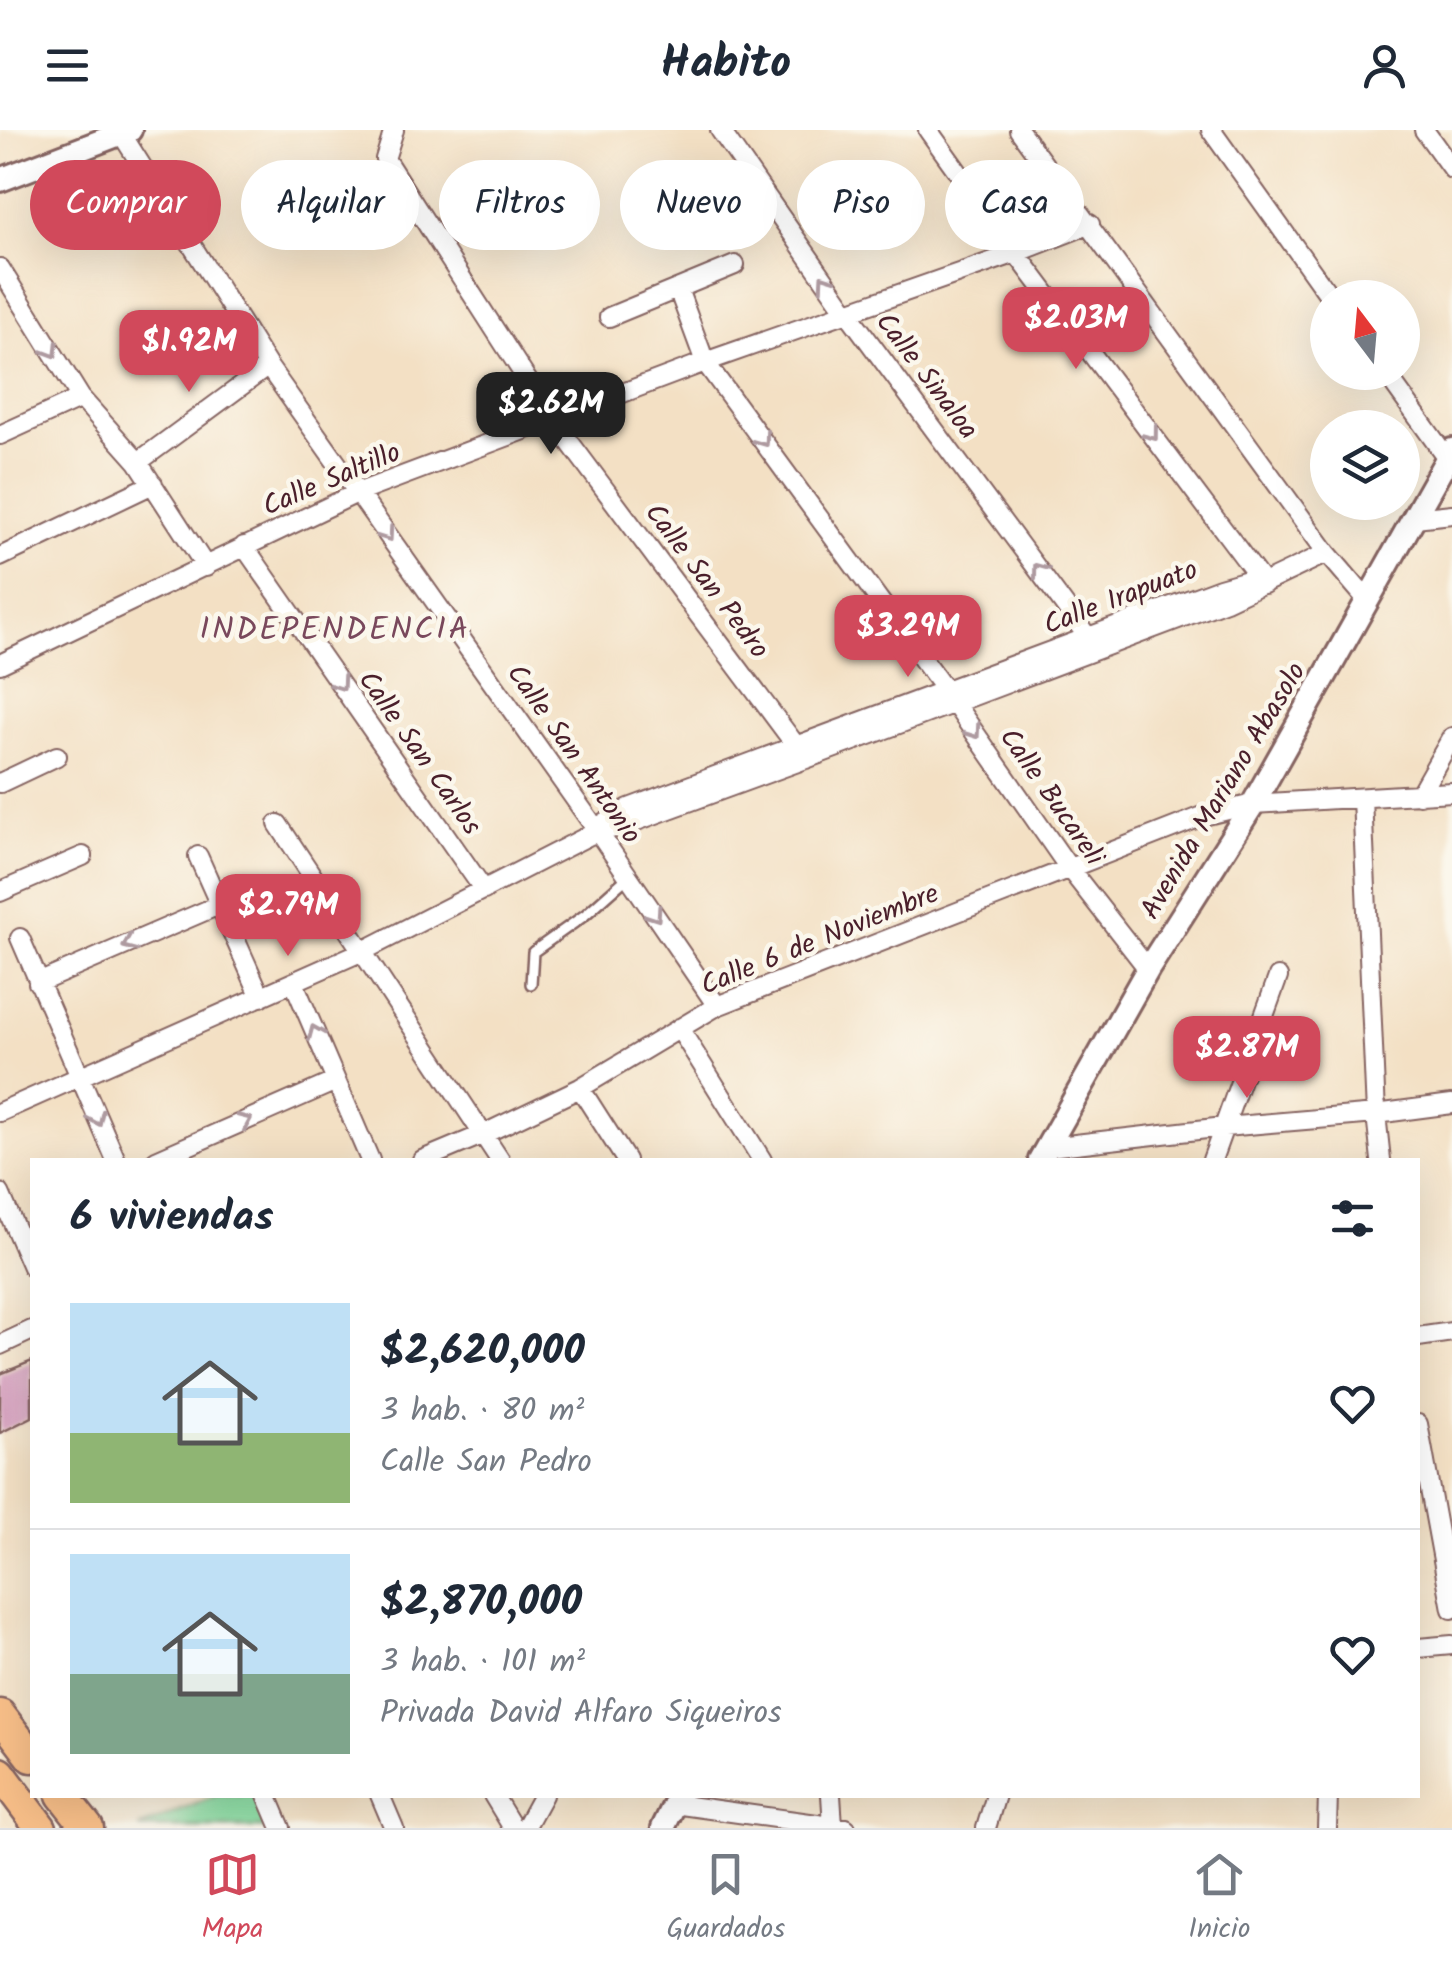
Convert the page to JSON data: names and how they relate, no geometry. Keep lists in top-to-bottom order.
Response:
{
  "streets": {
    "street": [
      "Calle Sinaloa",
      "Calle Saltillo",
      "Calle San Pedro",
      "Calle Irapuato",
      "Calle San Carlos",
      "Calle San Antonio",
      "Avenida Mariano Abasolo",
      "Calle Bucareli",
      "Calle 6 de Noviembre"
    ]
  },
  "crossings": [
    ["Calle Sinaloa", "Calle Saltillo"],
    ["Calle Sinaloa", "Calle Irapuato"],
    ["Calle Saltillo", "Calle San Pedro"],
    ["Calle Saltillo", "Calle San Carlos"],
    ["Calle Saltillo", "Calle San Antonio"],
    ["Calle Saltillo", "Calle Bucareli"],
    ["Calle San Pedro", "Calle Irapuato"],
    ["Calle Irapuato", "Calle San Carlos"],
    ["Calle Irapuato", "Calle San Antonio"],
    ["Calle Irapuato", "Calle Bucareli"],
    ["Calle San Antonio", "Calle 6 de Noviembre"],
    ["Avenida Mariano Abasolo", "Calle Bucareli"],
    ["Avenida Mariano Abasolo", "Calle 6 de Noviembre"],
    ["Calle Bucareli", "Calle 6 de Noviembre"]
  ],
  "one_way": ["Calle Sinaloa", "Calle San Antonio", "Calle Bucareli"],
  "districts": ["INDEPENDENCIA"],
  "north": "top",
  "page": {
    "header": "Habito",
    "chip": [
      "Comprar",
      "Alquilar",
      "Filtros",
      "Nuevo",
      "Piso",
      "Casa"
    ],
    "price": [
      "$2.03M",
      "$1.92M",
      "$2.62M",
      "$3.29M",
      "$2.79M",
      "$2.87M"
    ],
    "heading": "6 viviendas",
    "list": [
      {
        "name": "$2,620,000",
        "note": "3 hab. · 80 m² · Calle San Pedro"
      },
      {
        "name": "$2,870,000",
        "note": "3 hab. · 101 m² · Privada David Alfaro Siqueiros"
      }
    ],
    "tabs": ["Mapa", "Guardados", "Inicio"]
  }
}
